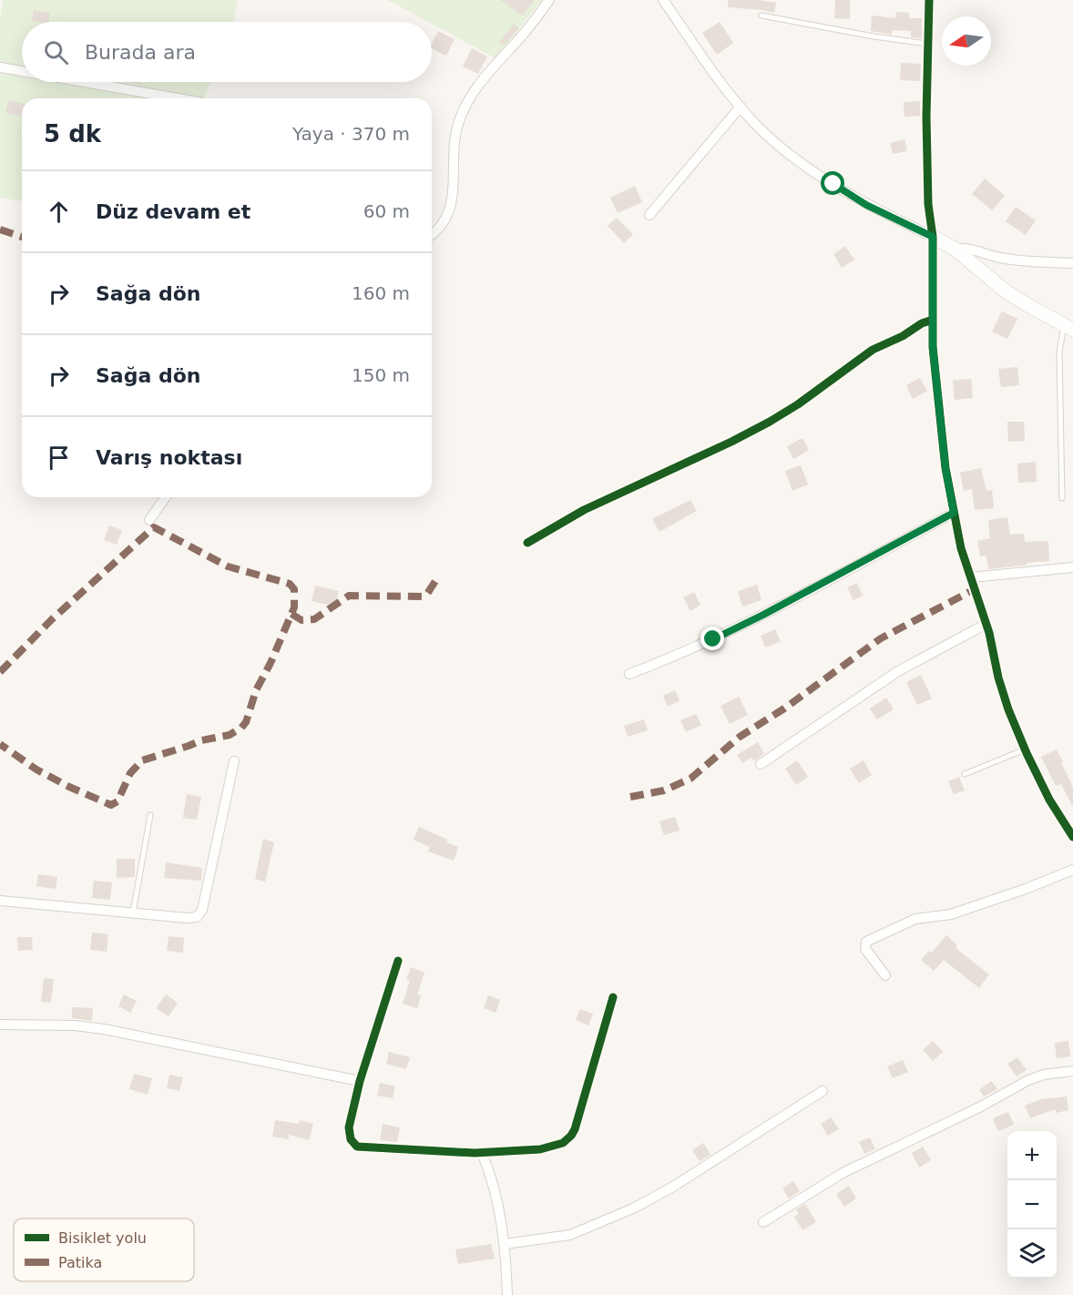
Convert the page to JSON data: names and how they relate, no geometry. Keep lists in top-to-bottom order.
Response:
{
  "legend": ["Bisiklet yolu", "Patika"],
  "north": "left",
  "page": {
    "search": "Burada ara",
    "heading": ["5 dk", "Yaya · 370 m"],
    "list": [
      ["Düz devam et", "60 m"],
      ["Sağa dön", "160 m"],
      ["Sağa dön", "150 m"],
      "Varış noktası"
    ],
    "map_buttons": ["+", "−"]
  }
}
